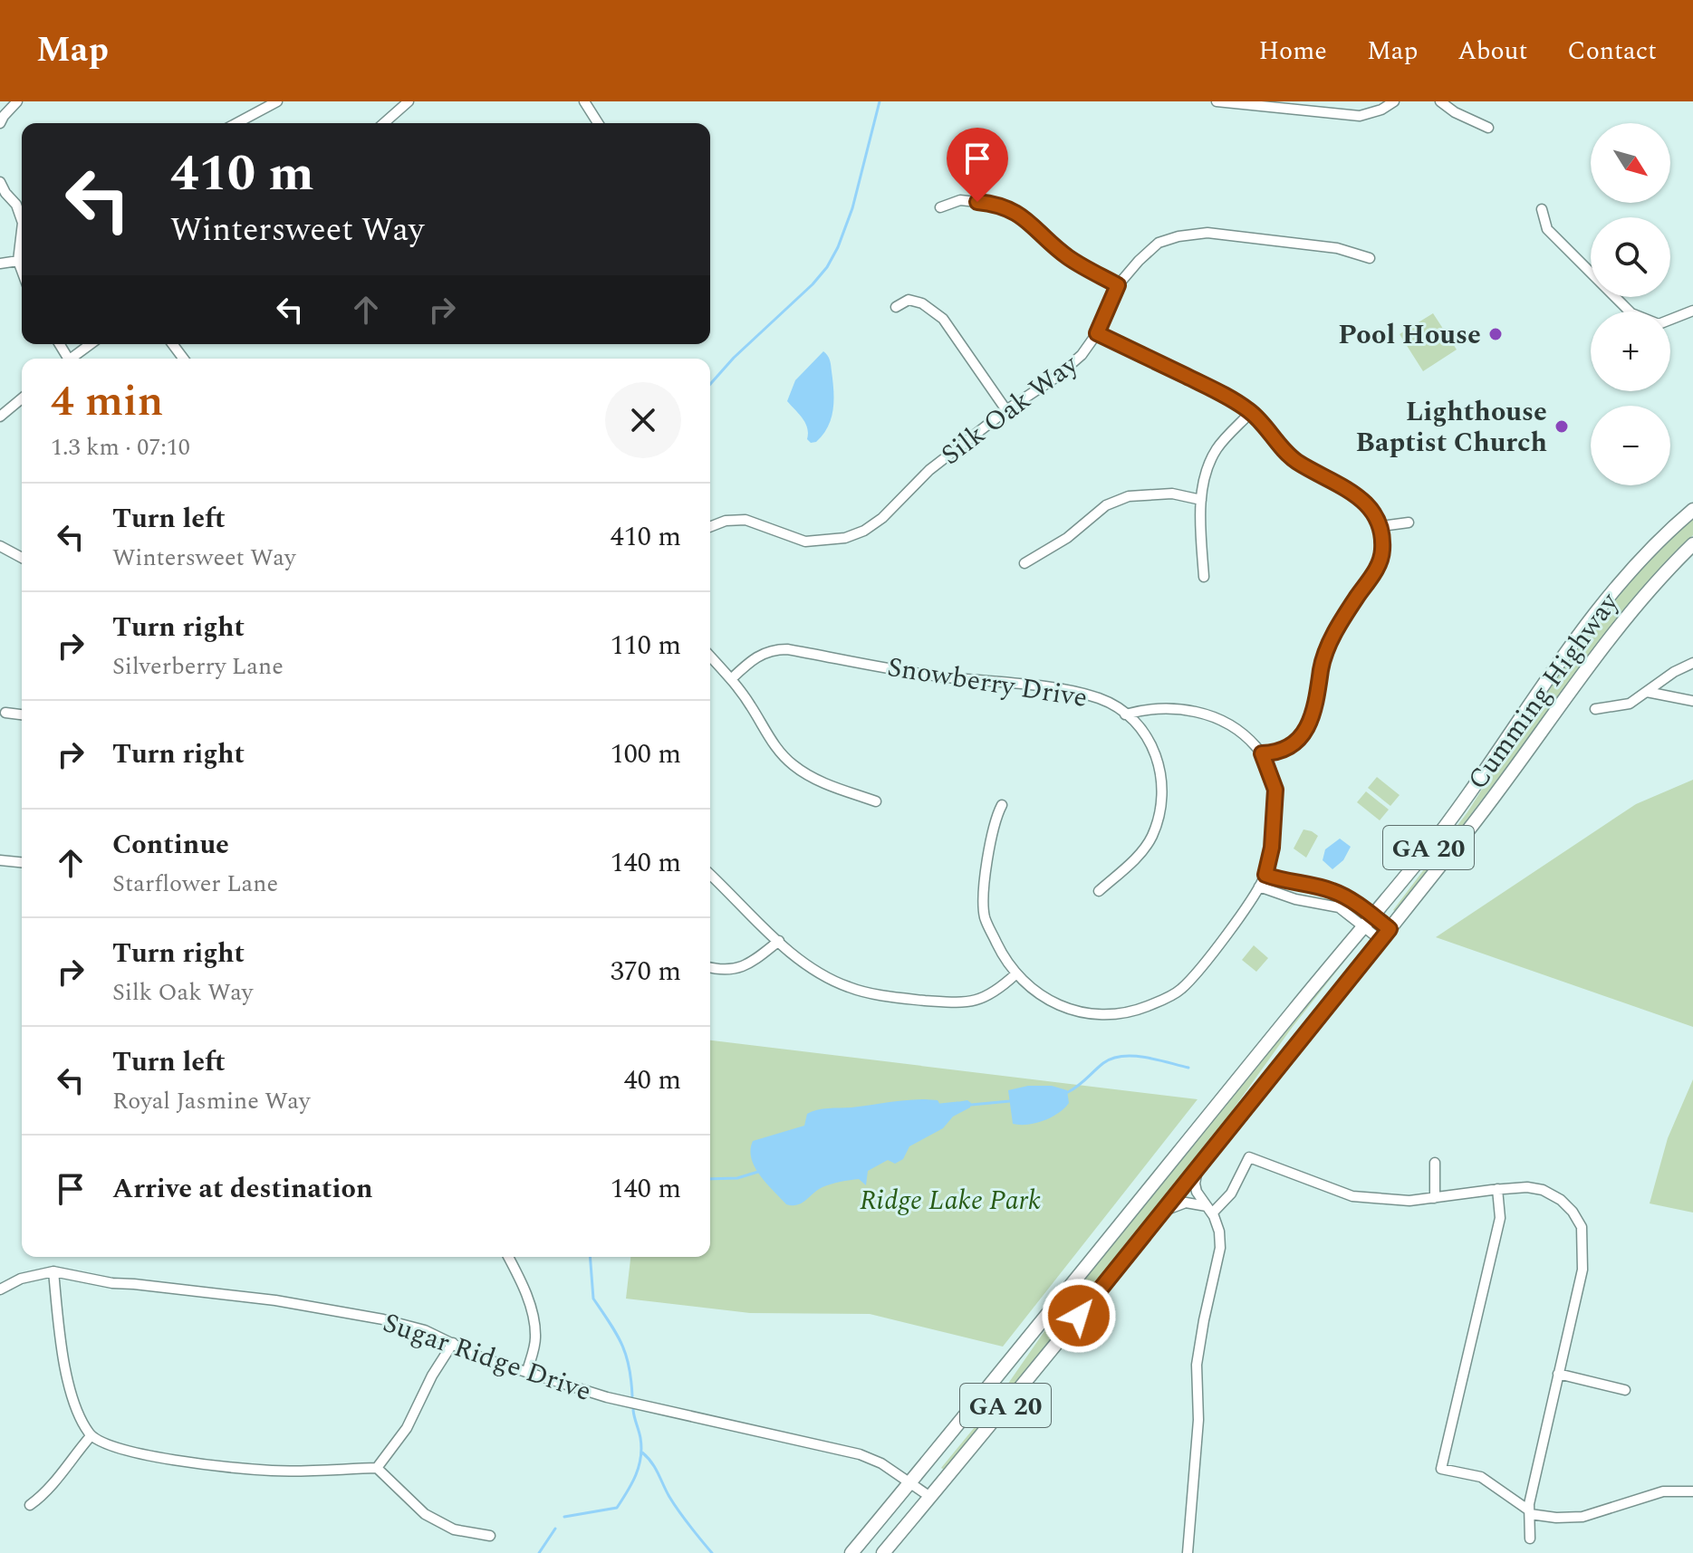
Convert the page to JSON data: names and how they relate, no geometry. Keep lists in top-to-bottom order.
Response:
{
  "streets": {
    "highway": ["Cumming Highway", "GA 20"],
    "street": ["Silk Oak Way", "Snowberry Drive", "Sugar Ridge Drive"]
  },
  "crossings": [
    ["Cumming Highway", "Sugar Ridge Drive"]
  ],
  "parks": ["Ridge Lake Park"],
  "places": ["Pool House", "Lighthouse Baptist Church"],
  "north": "bottom right",
  "page": {
    "header": "Map",
    "nav": [
      "Home",
      "Map",
      "About",
      "Contact"
    ],
    "map_buttons": ["+", "−"],
    "turn": ["410 m", "Wintersweet Way"],
    "heading": ["4 min", "1.3 km · 07:10"],
    "list": [
      {
        "name": "Turn left",
        "note": "Wintersweet Way",
        "value": "410 m"
      },
      {
        "name": "Turn right",
        "note": "Silverberry Lane",
        "value": "110 m"
      },
      {
        "name": "Turn right",
        "value": "100 m"
      },
      {
        "name": "Continue",
        "note": "Starflower Lane",
        "value": "140 m"
      },
      {
        "name": "Turn right",
        "note": "Silk Oak Way",
        "value": "370 m"
      },
      {
        "name": "Turn left",
        "note": "Royal Jasmine Way",
        "value": "40 m"
      },
      {
        "name": "Arrive at destination",
        "value": "140 m"
      }
    ]
  }
}
